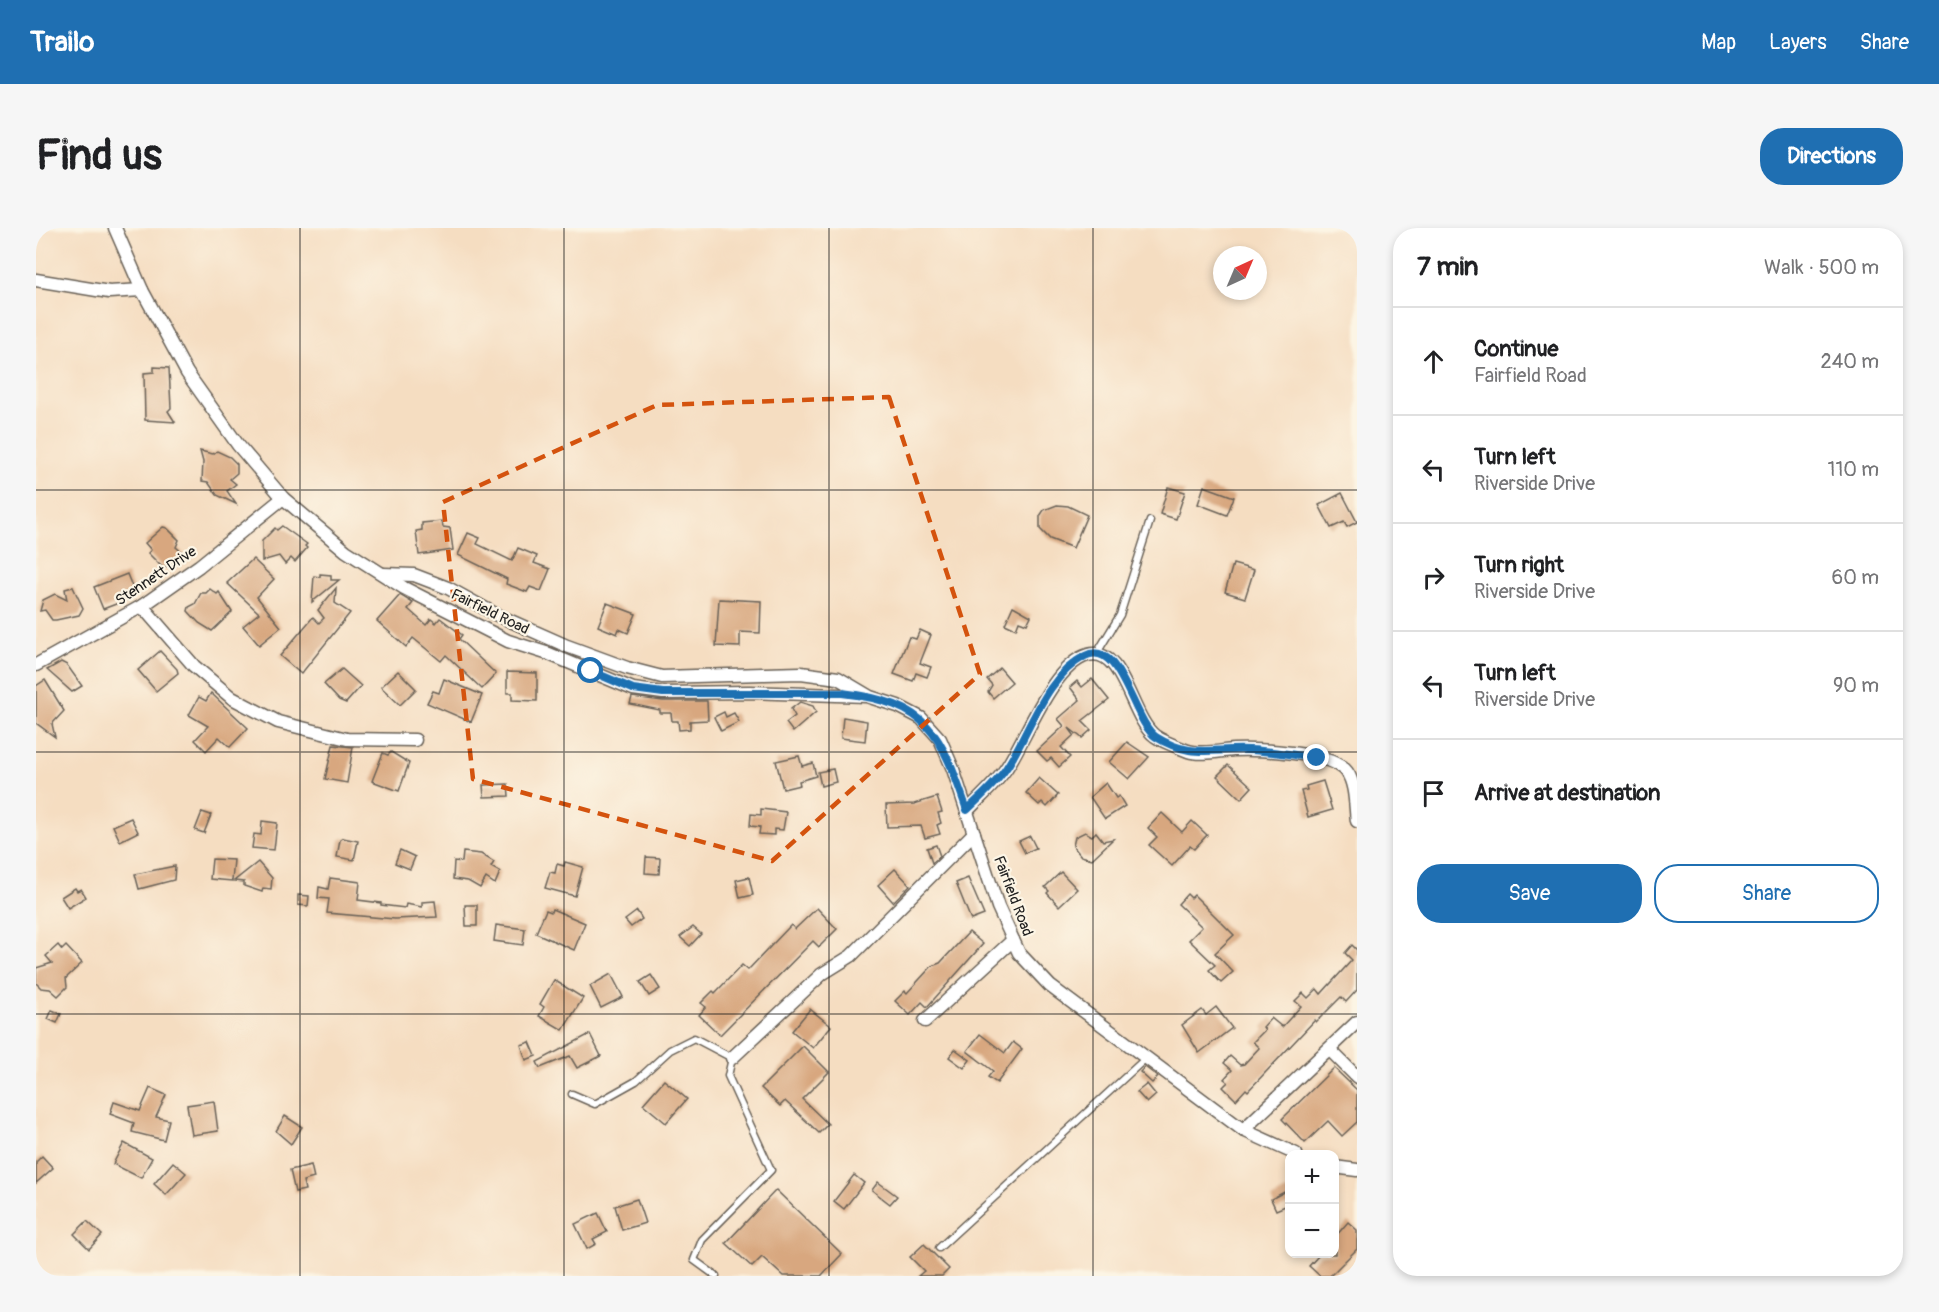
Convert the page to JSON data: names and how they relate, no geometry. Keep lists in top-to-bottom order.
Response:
{
  "streets": {
    "street": ["Stennett Drive", "Fairfield Road"]
  },
  "crossings": [
    ["Stennett Drive", "Fairfield Road"]
  ],
  "north": "top right",
  "page": {
    "header": "Trailo",
    "nav": ["Map", "Layers", "Share"],
    "buttons": [
      "Directions",
      ["Save", "Share"]
    ],
    "title": "Find us",
    "heading": ["7 min", "Walk · 500 m"],
    "list": [
      ["Continue", "Fairfield Road", "240 m"],
      ["Turn left", "Riverside Drive", "110 m"],
      ["Turn right", "Riverside Drive", "60 m"],
      ["Turn left", "Riverside Drive", "90 m"],
      "Arrive at destination"
    ],
    "map_buttons": ["+", "−"]
  }
}
